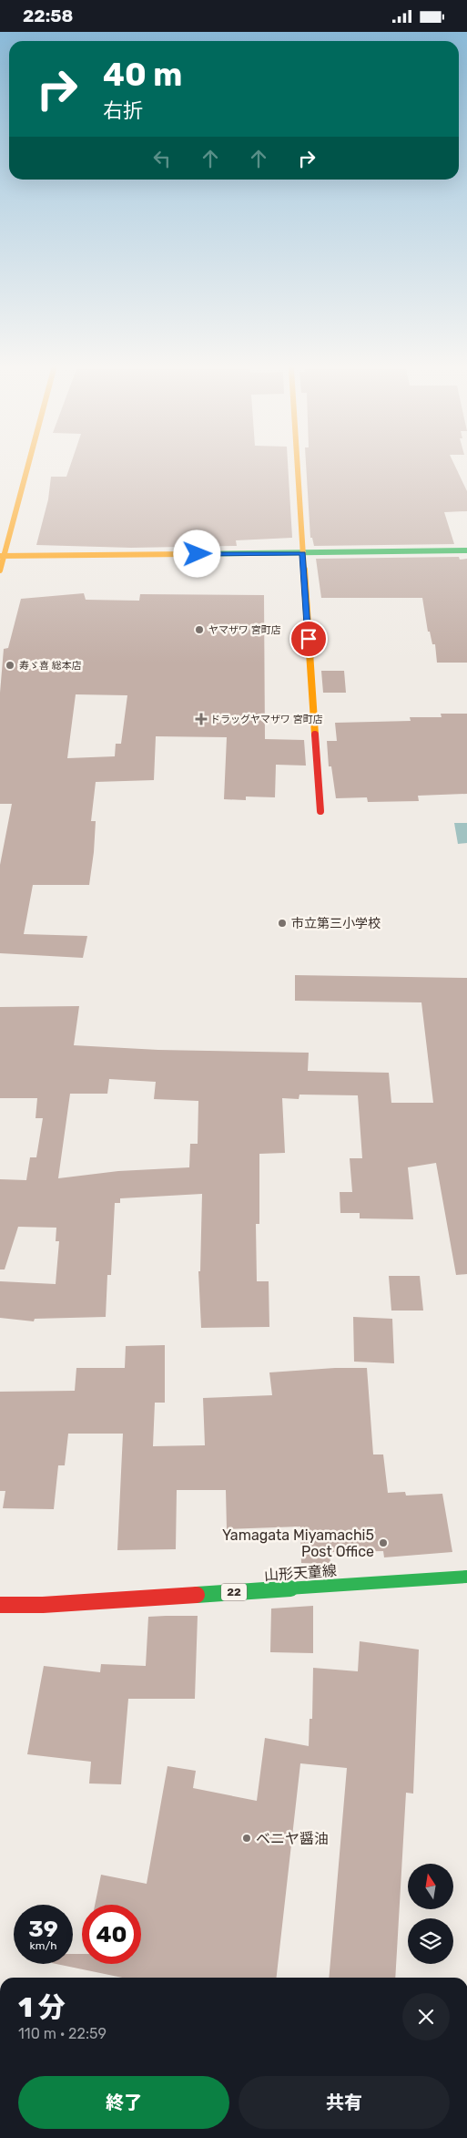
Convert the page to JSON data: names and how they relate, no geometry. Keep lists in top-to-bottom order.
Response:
{
  "streets": {
    "street": ["山形天童線", "22"]
  },
  "places": {
    "other": [
      "ヤマザワ 宮町店",
      "寿ゞ喜 総本店",
      "市立第三小学校",
      "Yamagata Miyamachi5 Post Office",
      "ベニヤ醤油"
    ],
    "health": ["ドラッグヤマザワ 宮町店"]
  },
  "north": "top",
  "page": {
    "status": "22:58",
    "turn": ["40 m", "右折"],
    "speed": "39 km/h",
    "limit": "40",
    "heading": ["1 分", "110 m · 22:59"],
    "buttons": ["終了", "共有"]
  }
}
